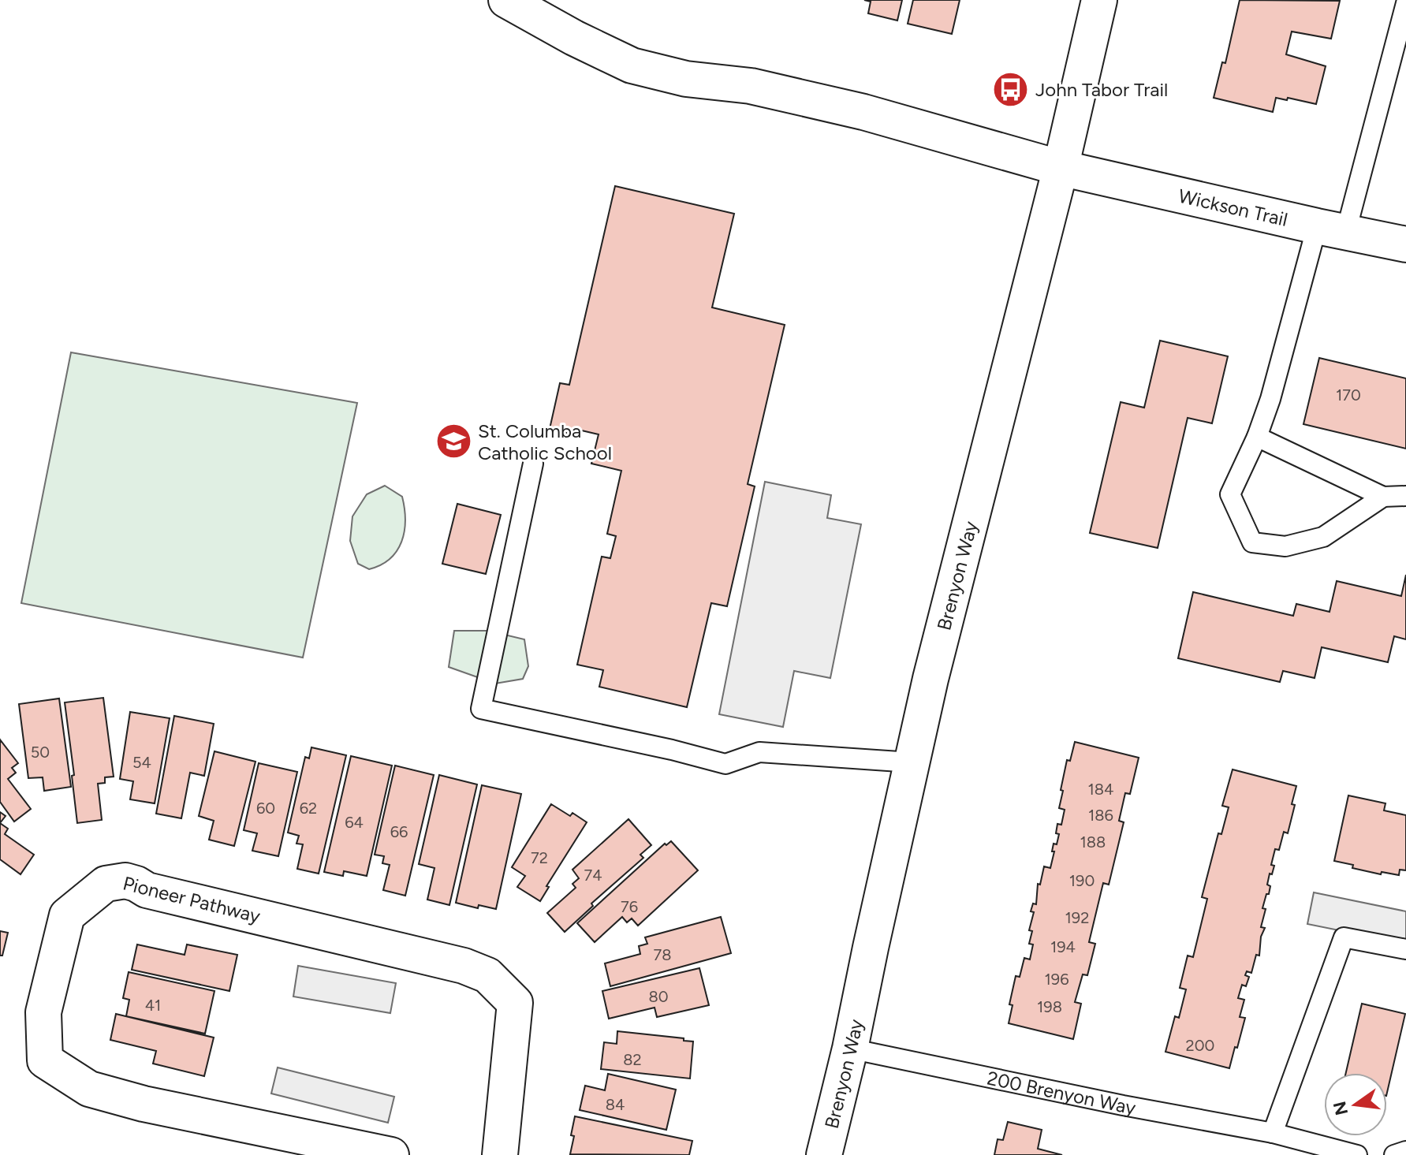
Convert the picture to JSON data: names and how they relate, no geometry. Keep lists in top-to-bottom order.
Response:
{
  "streets": {
    "street": ["Wickson Trail", "Brenyon Way", "Pioneer Pathway"],
    "lane": ["200 Brenyon Way"]
  },
  "crossings": [
    ["Wickson Trail", "Brenyon Way"],
    ["Brenyon Way", "200 Brenyon Way"]
  ],
  "places": {
    "bus stop": ["John Tabor Trail"],
    "school or university": ["St. Columba Catholic School"]
  },
  "house_numbers": [
    "170",
    "50",
    "54",
    "184",
    "60",
    "62",
    "186",
    "64",
    "66",
    "188",
    "72",
    "74",
    "190",
    "76",
    "192",
    "194",
    "78",
    "196",
    "80",
    "41",
    "198",
    "200",
    "82",
    "84"
  ],
  "north": "left"
}
